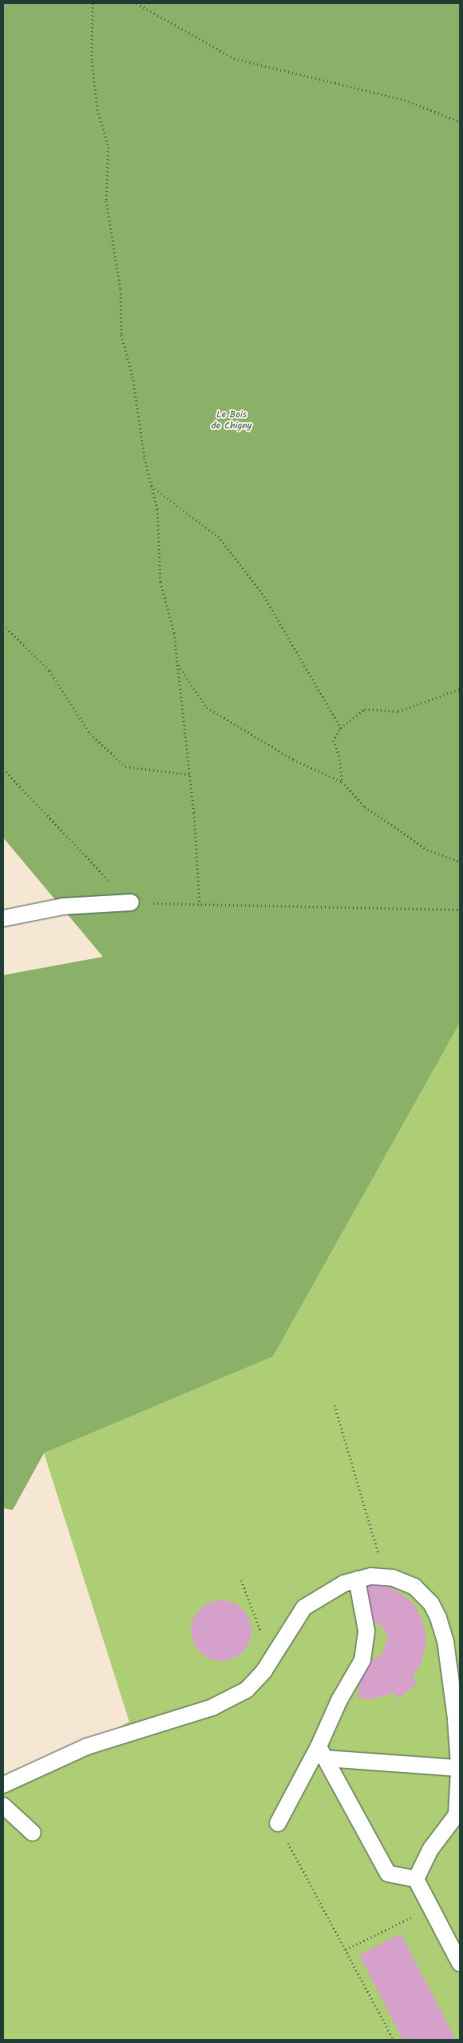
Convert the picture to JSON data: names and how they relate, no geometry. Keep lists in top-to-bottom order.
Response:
{
  "parks": ["Le Bois de Chigny"]
}
